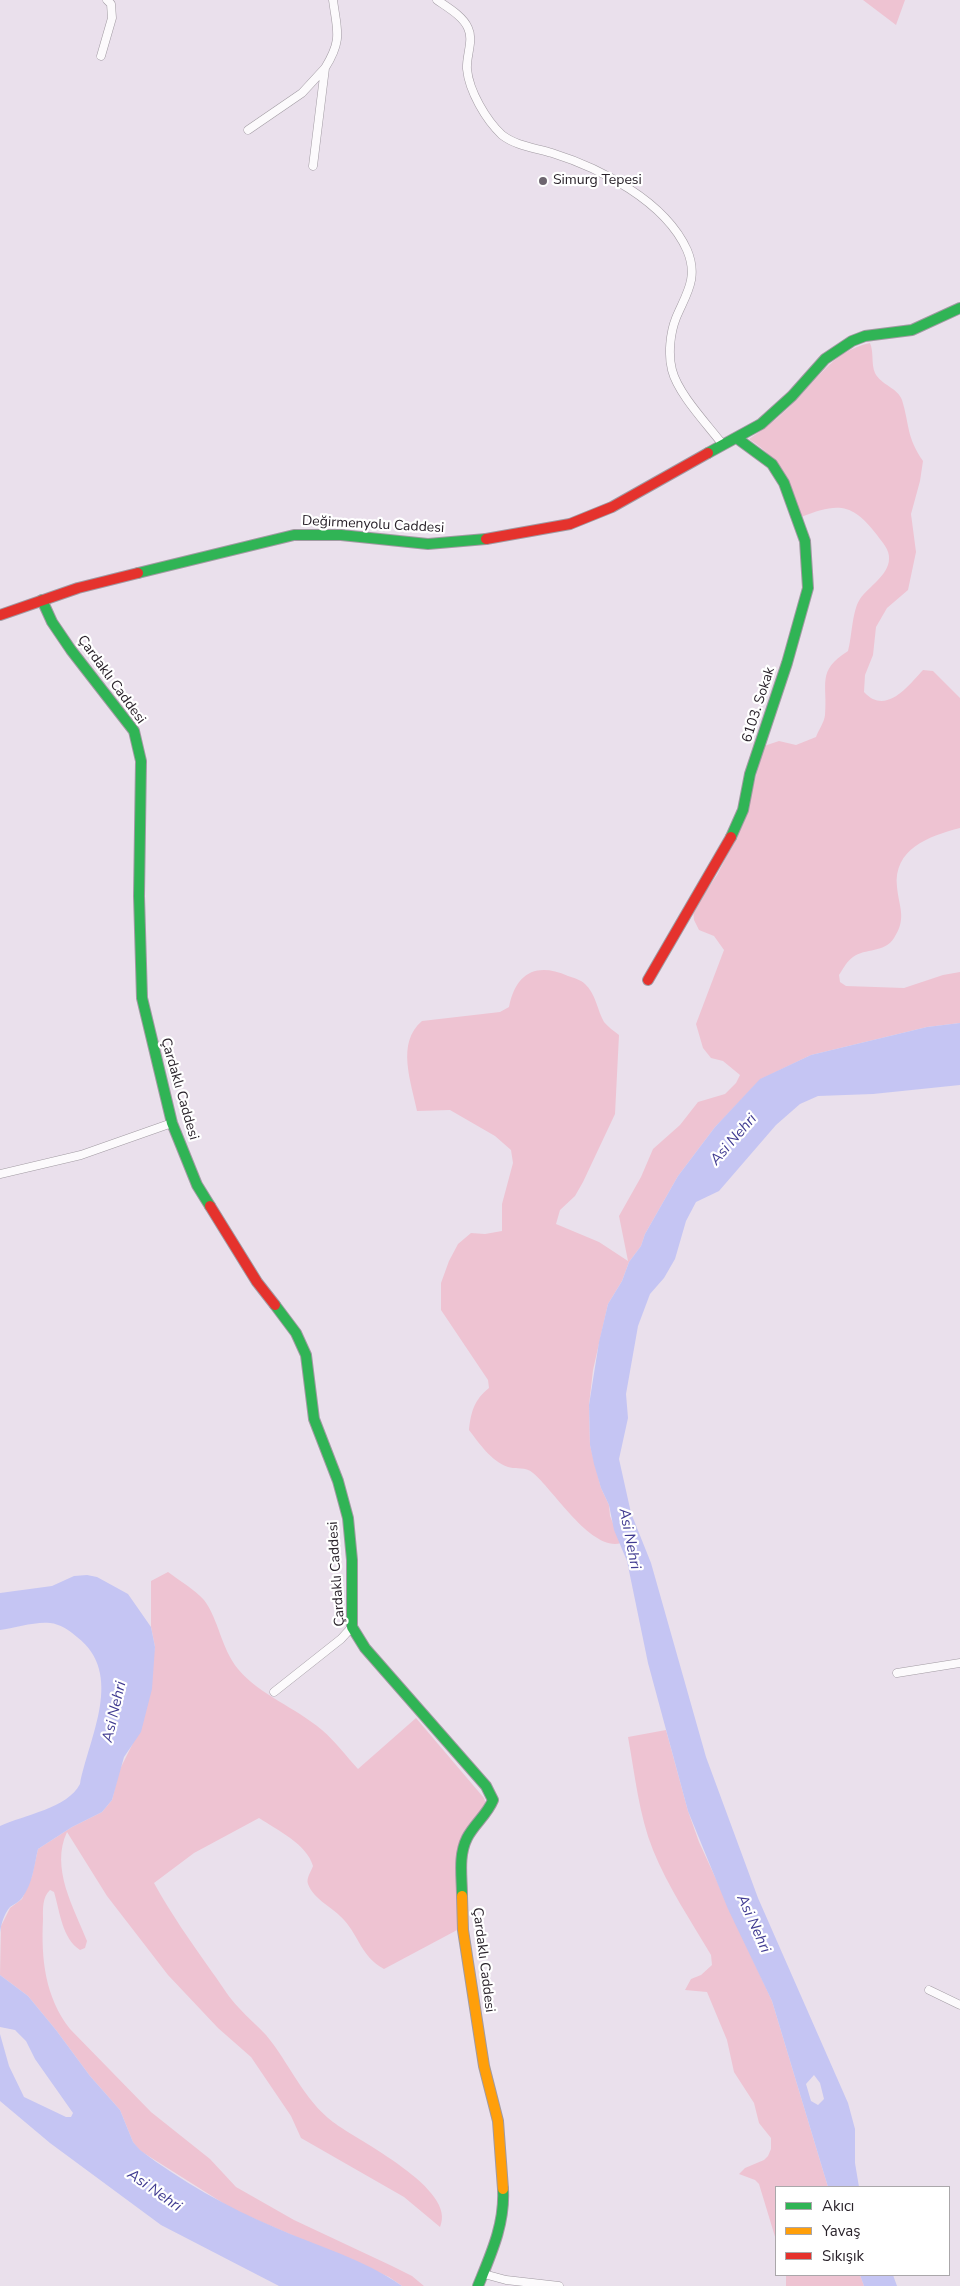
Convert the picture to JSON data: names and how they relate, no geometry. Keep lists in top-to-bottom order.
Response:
{
  "streets": {
    "street": ["Değirmenyolu Caddesi", "Çardaklı Caddesi", "6103. Sokak"]
  },
  "crossings": [
    ["Değirmenyolu Caddesi", "Çardaklı Caddesi"],
    ["Değirmenyolu Caddesi", "6103. Sokak"]
  ],
  "water": ["Asi Nehri"],
  "places": ["Simurg Tepesi"],
  "legend": ["Akıcı", "Yavaş", "Sıkışık"]
}
